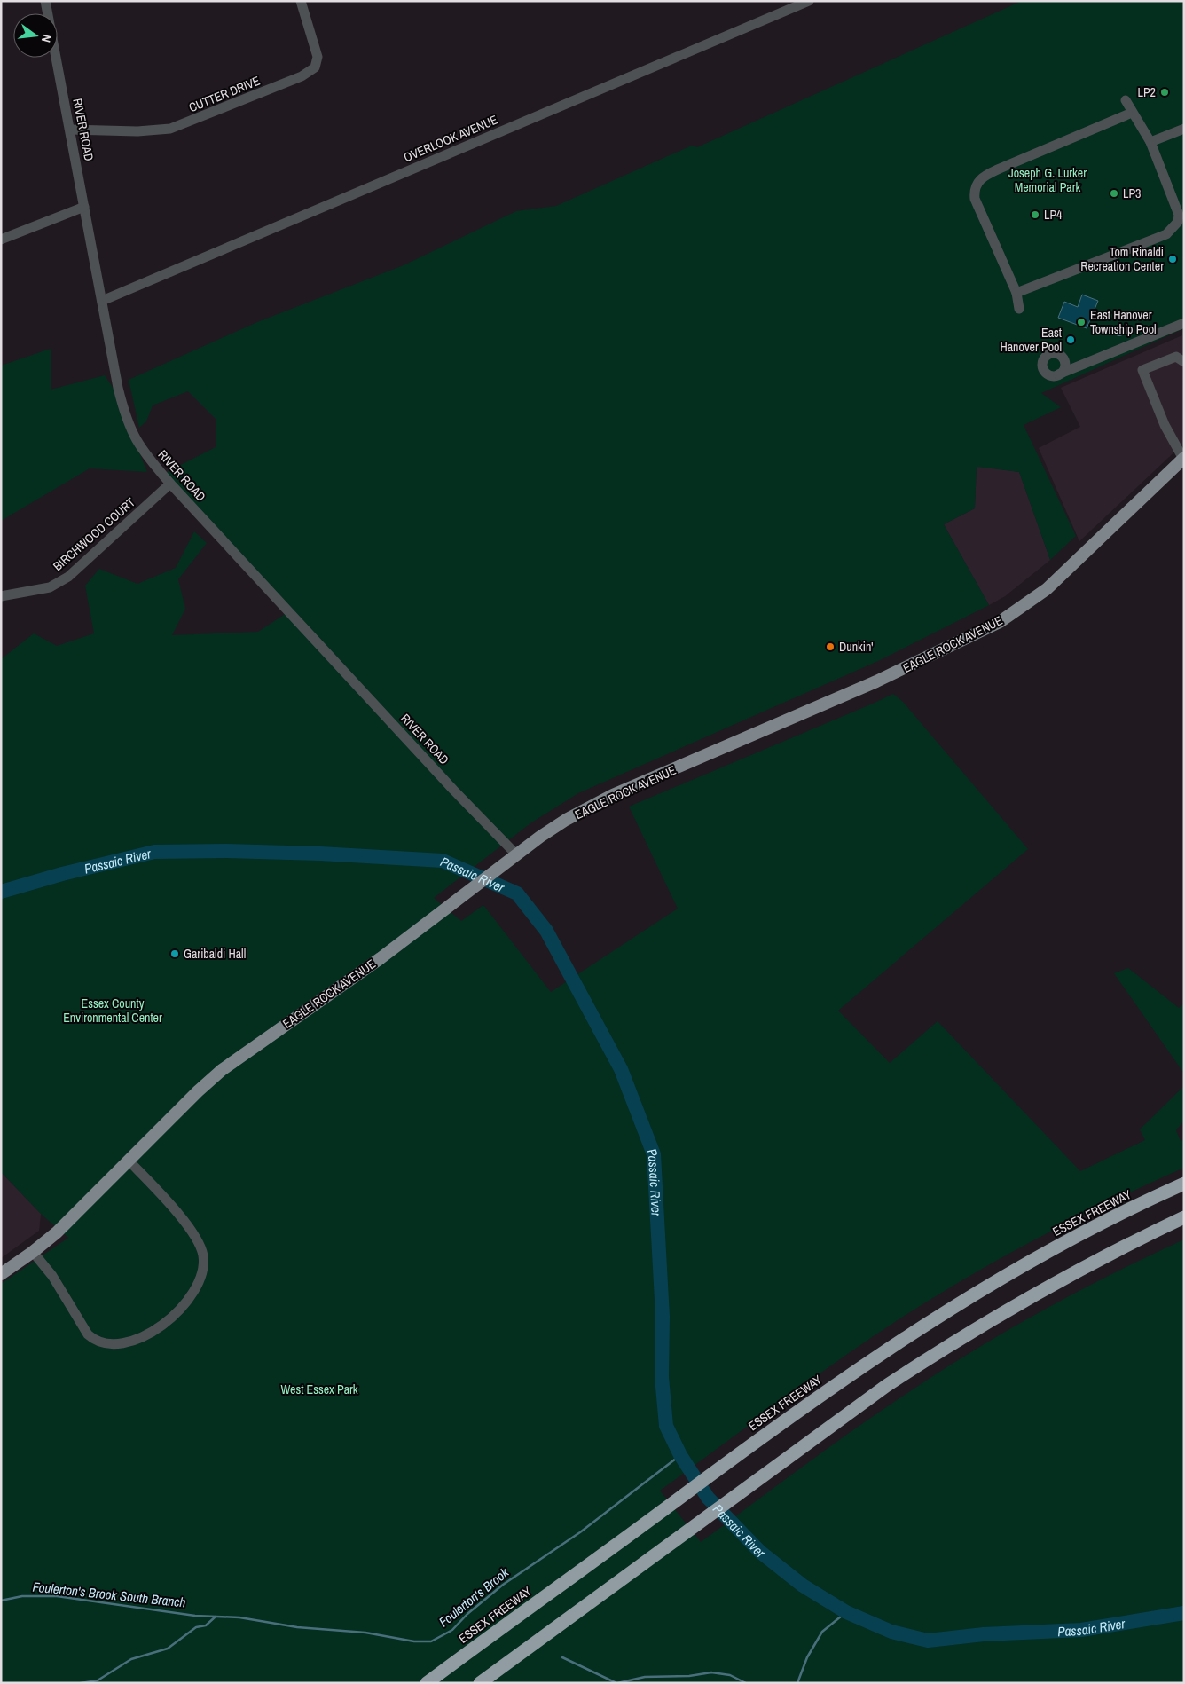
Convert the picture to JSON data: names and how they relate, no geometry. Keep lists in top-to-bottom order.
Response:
{
  "streets": {
    "highway": ["ESSEX FREEWAY"],
    "main road": ["EAGLE ROCK AVENUE"],
    "street": [
      "CUTTER DRIVE",
      "RIVER ROAD",
      "OVERLOOK AVENUE",
      "BIRCHWOOD COURT"
    ]
  },
  "crossings": [
    ["CUTTER DRIVE", "RIVER ROAD"],
    ["RIVER ROAD", "OVERLOOK AVENUE"],
    ["RIVER ROAD", "BIRCHWOOD COURT"],
    ["RIVER ROAD", "EAGLE ROCK AVENUE"]
  ],
  "water": ["Passaic River", "Foulerton's Brook South Branch", "Foulerton's Brook"],
  "parks": ["Joseph G. Lurker Memorial Park", "Essex County Environmental Center", "West Essex Park"],
  "places": [
    "LP2",
    "LP3",
    "LP4",
    "Tom Rinaldi Recreation Center",
    "East Hanover Township Pool",
    "East Hanover Pool",
    "Dunkin'",
    "Garibaldi Hall"
  ],
  "north": "right"
}
